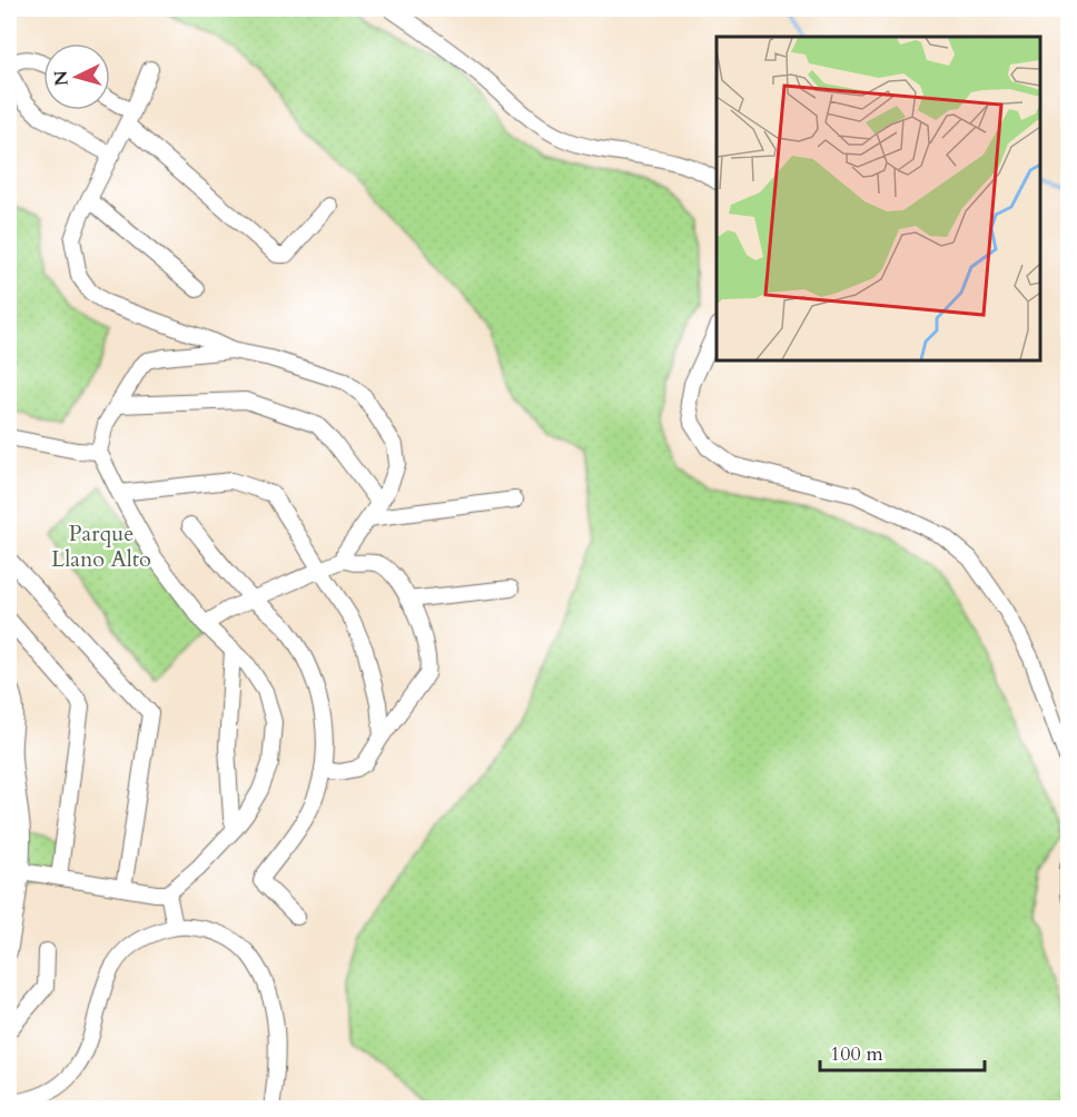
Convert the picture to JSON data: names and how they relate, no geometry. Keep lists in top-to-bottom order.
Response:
{
  "parks": ["Parque Llano Alto"],
  "scale_bar": "100 m",
  "north": "left"
}
